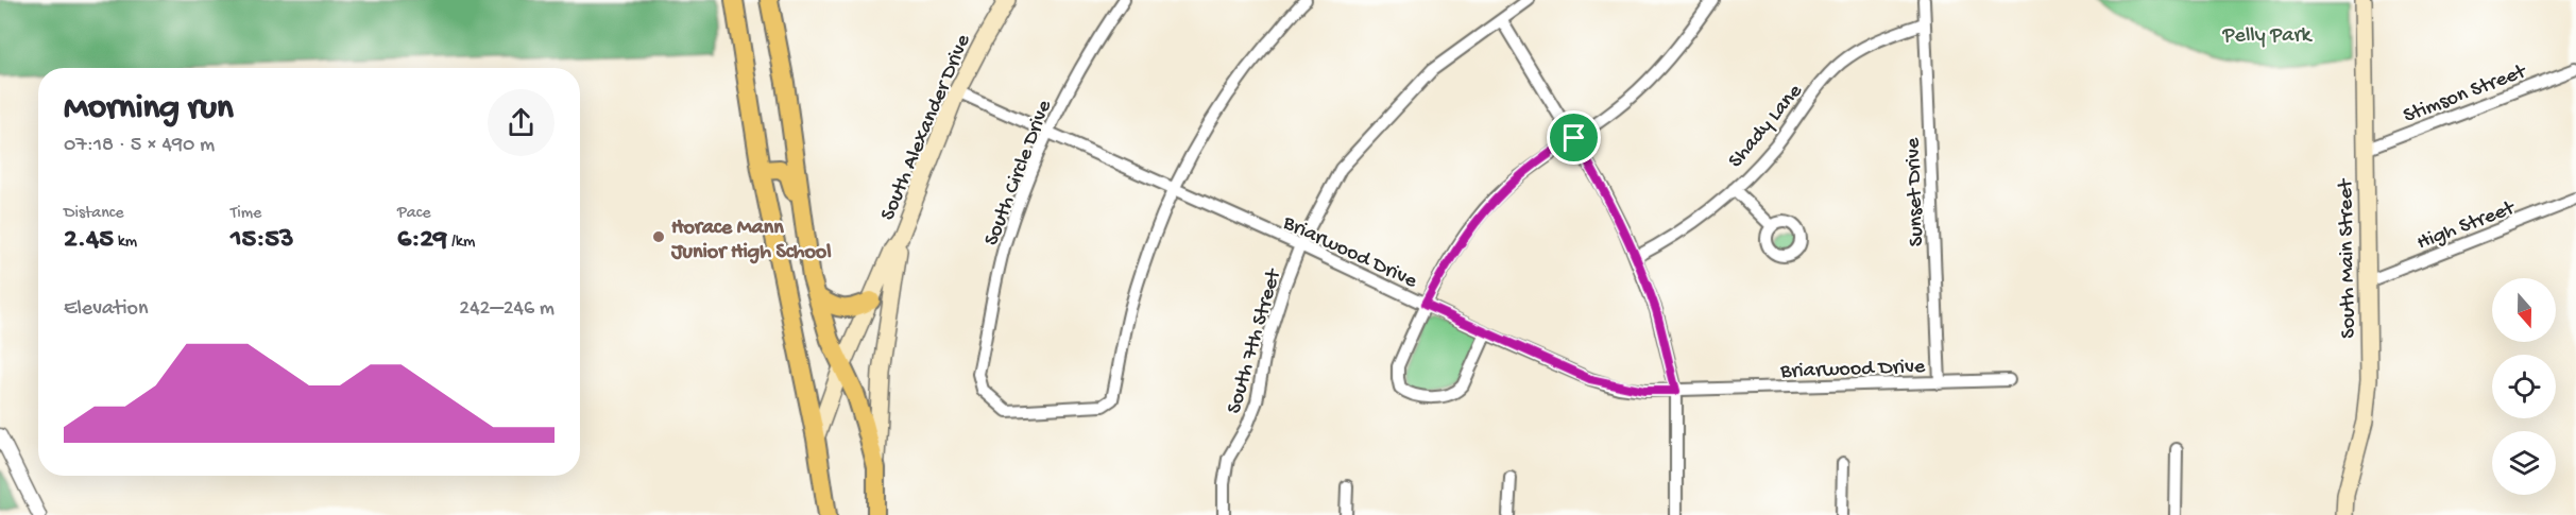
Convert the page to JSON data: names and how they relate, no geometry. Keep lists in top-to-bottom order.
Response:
{
  "streets": {
    "main road": ["South Alexander Drive", "South Main Street"],
    "street": [
      "Stimson Street",
      "Shady Lane",
      "South Circle Drive",
      "Sunset Drive",
      "High Street",
      "Briarwood Drive",
      "South 7th Street"
    ]
  },
  "crossings": [
    ["Stimson Street", "South Main Street"],
    ["Shady Lane", "Sunset Drive"],
    ["South Alexander Drive", "Briarwood Drive"],
    ["South Circle Drive", "Briarwood Drive"],
    ["Sunset Drive", "Briarwood Drive"],
    ["High Street", "South Main Street"],
    ["Briarwood Drive", "South 7th Street"]
  ],
  "parks": ["Pelly Park"],
  "places": ["Horace Mann Junior High School"],
  "north": "bottom",
  "page": {
    "heading": ["Morning run", "07:18 · 5 × 490 m"],
    "stats": [
      ["Distance", "2.45 km"],
      ["Time", "15:53"],
      ["Pace", "6:29 /km"]
    ],
    "chart": ["Elevation", "242–246 m"]
  }
}
